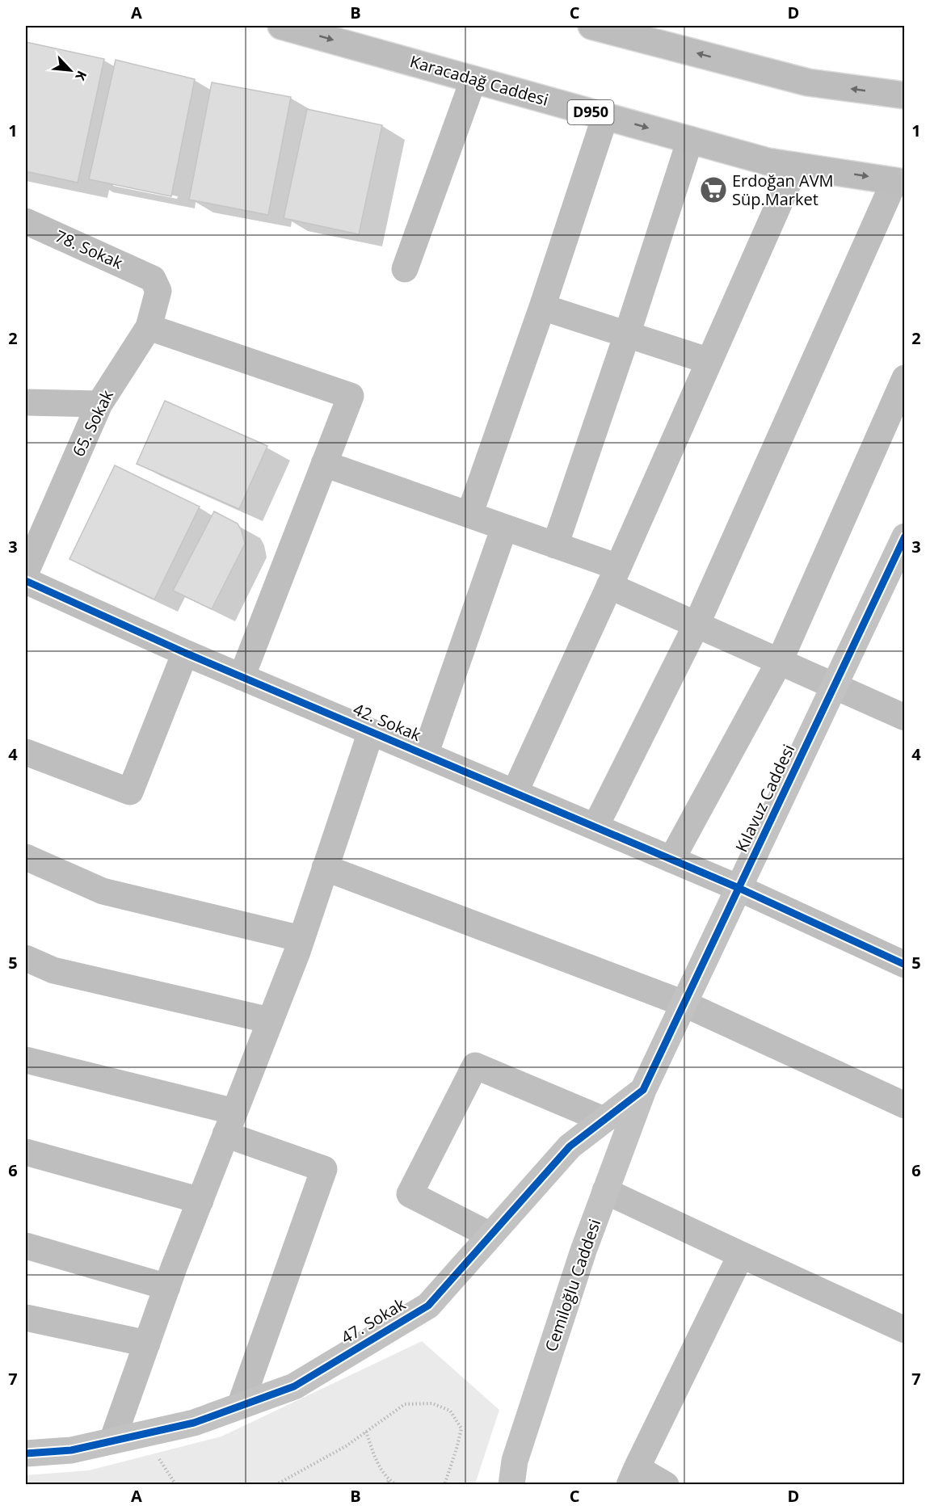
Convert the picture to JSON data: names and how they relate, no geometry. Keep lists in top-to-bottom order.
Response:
{
  "streets": {
    "highway": ["Karacadağ Caddesi", "D950"],
    "street": [
      "78. Sokak",
      "65. Sokak",
      "42. Sokak",
      "Kılavuz Caddesi",
      "Cemiloğlu Caddesi",
      "47. Sokak"
    ]
  },
  "crossings": [
    ["78. Sokak", "65. Sokak"],
    ["42. Sokak", "Kılavuz Caddesi"],
    ["Kılavuz Caddesi", "Cemiloğlu Caddesi"],
    ["Kılavuz Caddesi", "47. Sokak"],
    ["Cemiloğlu Caddesi", "47. Sokak"]
  ],
  "places": {
    "supermarket": ["Erdoğan AVM Süp.Market"]
  },
  "north": "bottom right",
  "grid": {
    "columns": [
      "A",
      "B",
      "C",
      "D"
    ],
    "rows": [
      "1",
      "2",
      "3",
      "4",
      "5",
      "6",
      "7"
    ]
  }
}
